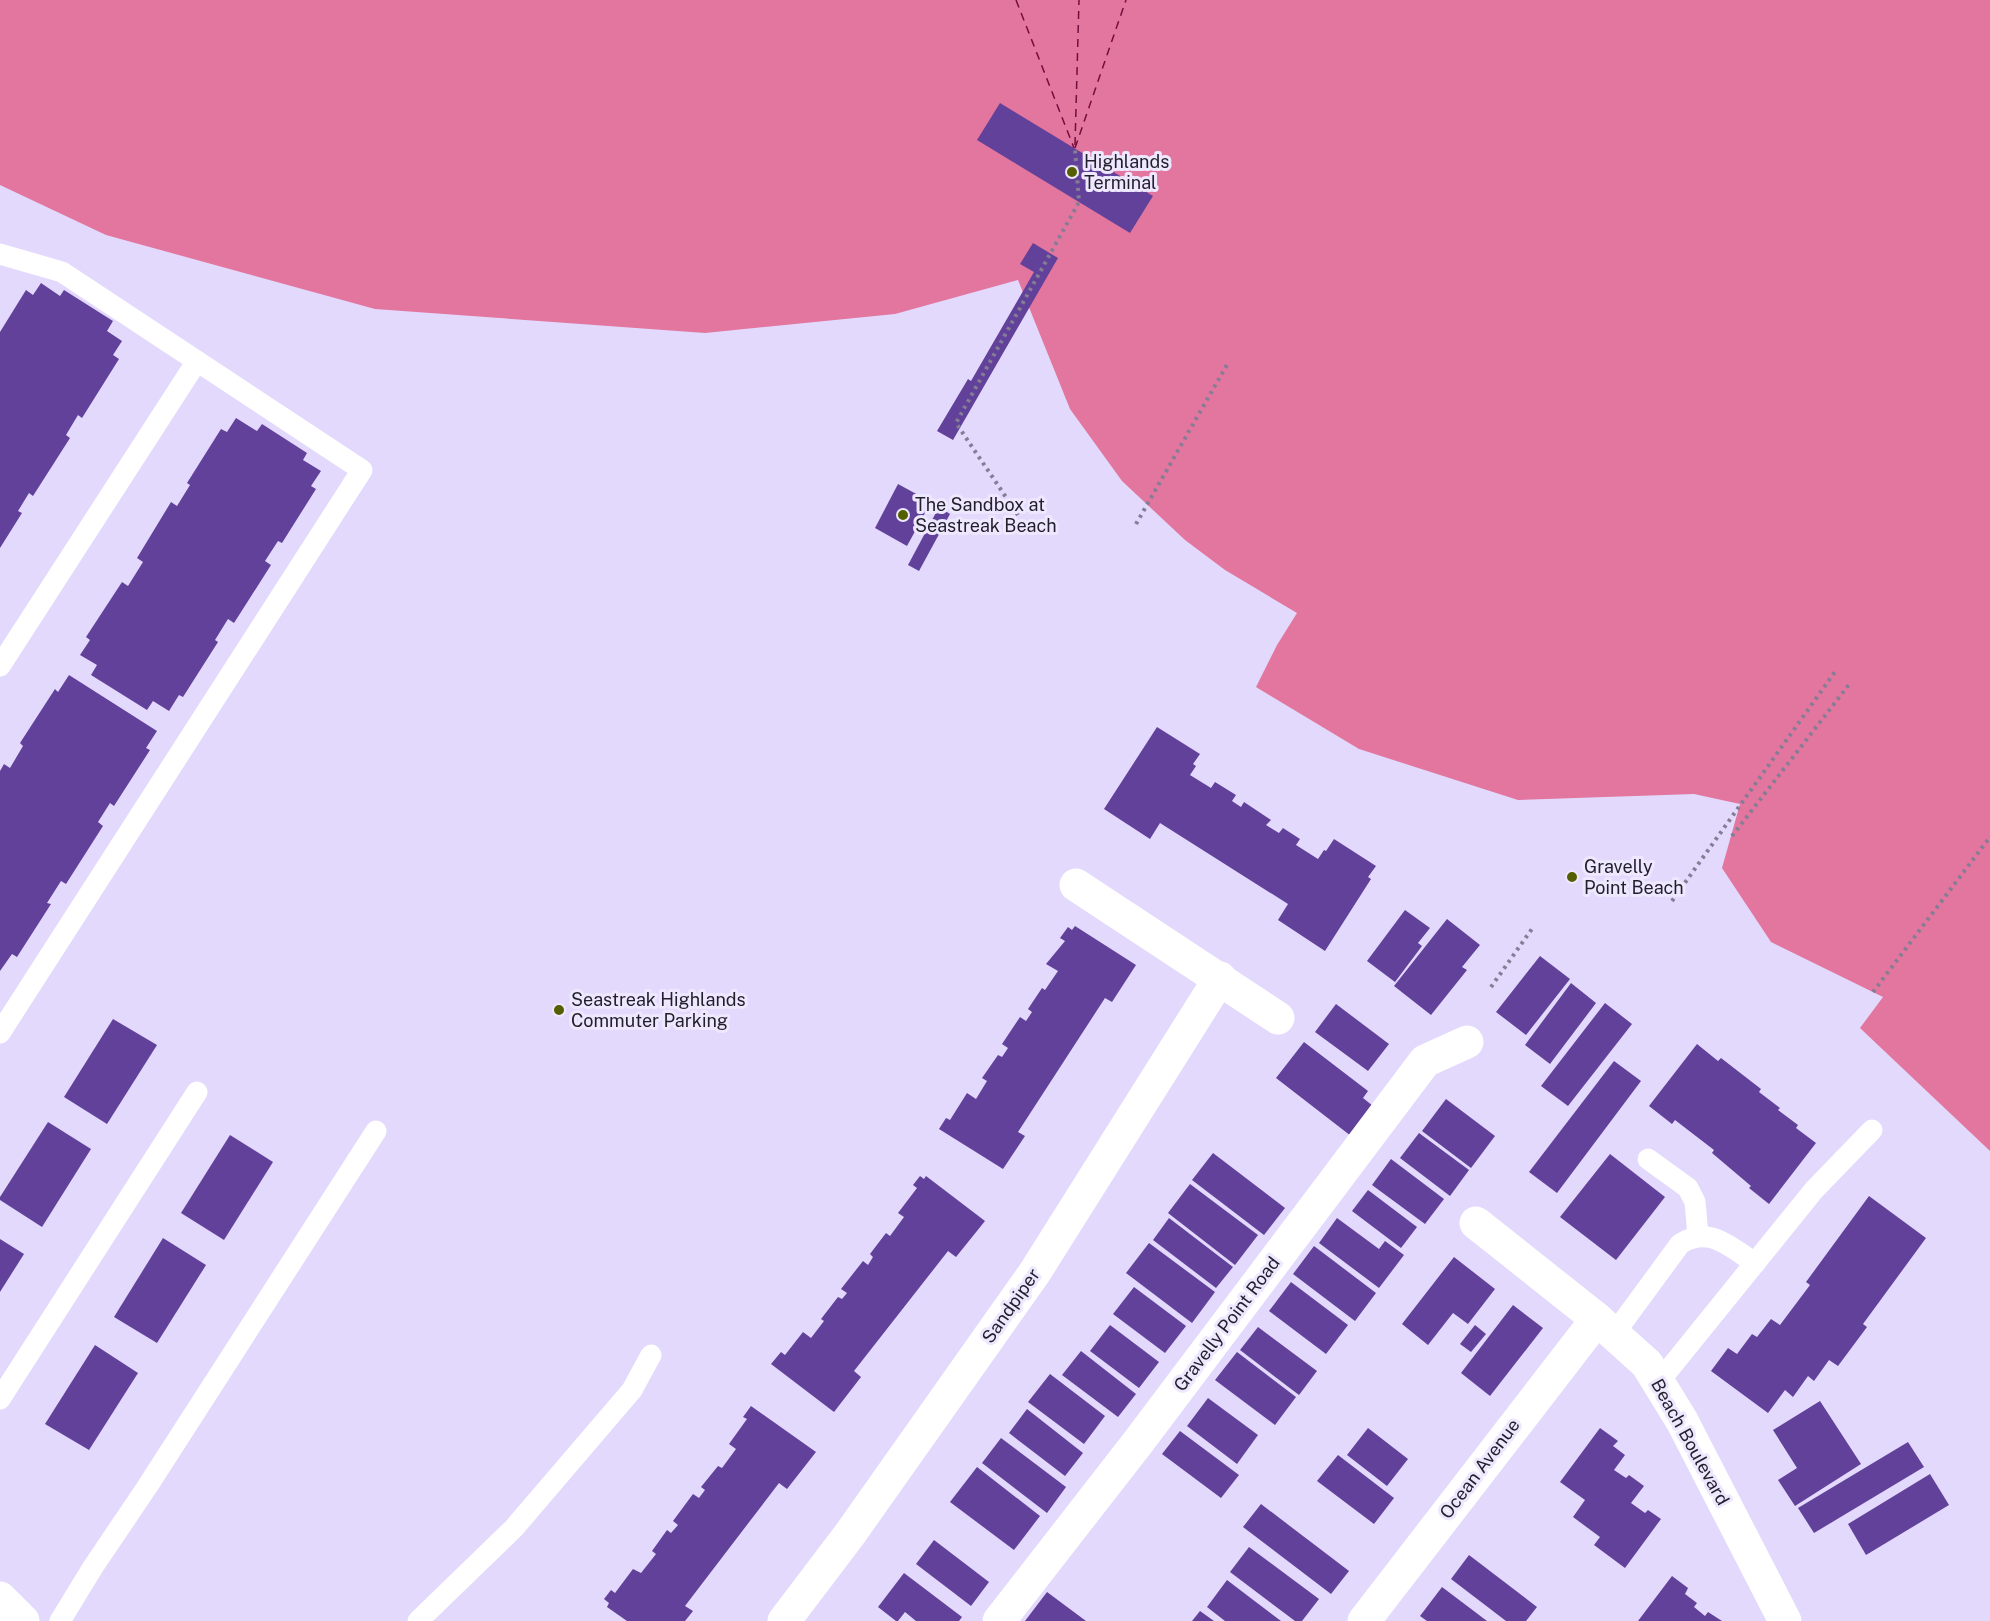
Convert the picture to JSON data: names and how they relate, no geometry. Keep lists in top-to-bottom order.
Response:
{
  "streets": {
    "street": [
      "Sandpiper",
      "Gravelly Point Road",
      "Beach Boulevard",
      "Ocean Avenue"
    ]
  },
  "crossings": [
    ["Beach Boulevard", "Ocean Avenue"]
  ],
  "places": [
    "Highlands Terminal",
    "The Sandbox at Seastreak Beach",
    "Gravelly Point Beach",
    "Seastreak Highlands Commuter Parking"
  ]
}
